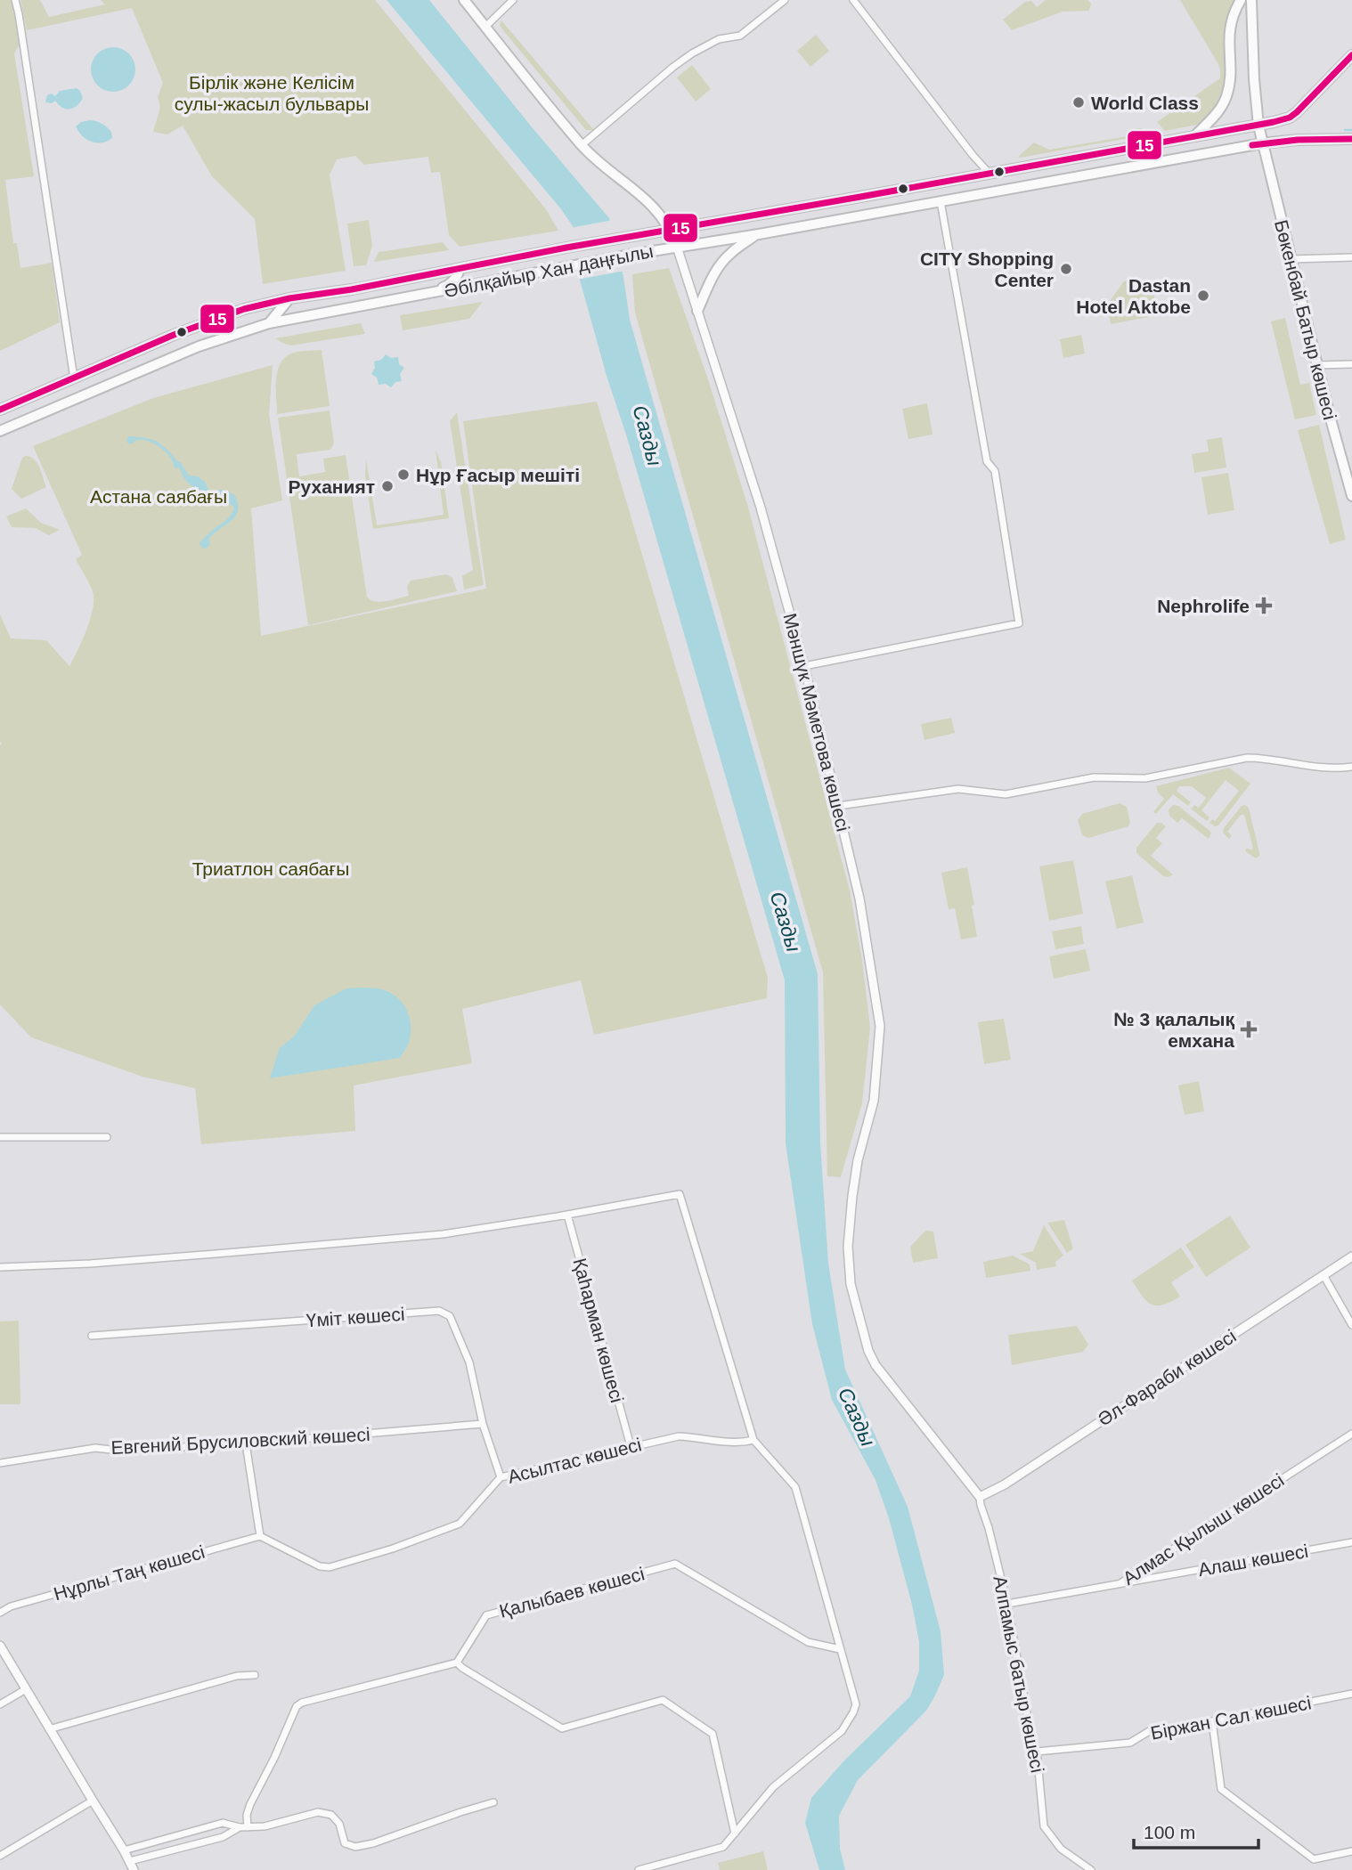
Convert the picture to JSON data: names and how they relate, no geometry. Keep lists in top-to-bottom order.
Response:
{
  "streets": {
    "main road": ["Әбілқайыр Хан даңғылы", "Бөкенбай Батыр көшесі", "Мәншүк Мәметова көшесі"],
    "street": [
      "Үміт көшесі",
      "Қаһарман көшесі",
      "Әл-Фараби көшесі",
      "Евгений Брусиловский көшесі",
      "Асылтас көшесі",
      "Алмас Қылыш көшесі",
      "Алаш көшесі",
      "Нұрлы Таң көшесі",
      "Қалыбаев көшесі",
      "Алпамыс батыр көшесі",
      "Біржан Сал көшесі"
    ]
  },
  "crossings": [
    ["Әбілқайыр Хан даңғылы", "Бөкенбай Батыр көшесі"],
    ["Әбілқайыр Хан даңғылы", "Мәншүк Мәметова көшесі"],
    ["Мәншүк Мәметова көшесі", "Әл-Фараби көшесі"],
    ["Мәншүк Мәметова көшесі", "Алпамыс батыр көшесі"],
    ["Үміт көшесі", "Евгений Брусиловский көшесі"],
    ["Үміт көшесі", "Асылтас көшесі"],
    ["Қаһарман көшесі", "Асылтас көшесі"],
    ["Әл-Фараби көшесі", "Алпамыс батыр көшесі"],
    ["Асылтас көшесі", "Нұрлы Таң көшесі"],
    ["Алмас Қылыш көшесі", "Алаш көшесі"],
    ["Алмас Қылыш көшесі", "Алпамыс батыр көшесі"],
    ["Алпамыс батыр көшесі", "Біржан Сал көшесі"]
  ],
  "water": ["Сазды"],
  "parks": ["Бірлік және Келісім сулы-жасыл бульвары", "Астана саябағы", "Триатлон саябағы"],
  "places": {
    "other": [
      "World Class",
      "CITY Shopping Center",
      "Dastan Hotel Aktobe",
      "Нұр Ғасыр мешіті",
      "Руханият"
    ],
    "health": ["Nephrolife", "№ 3 қалалық емхана"]
  },
  "lines": ["transit line 15"],
  "scale_bar": "100 m"
}
